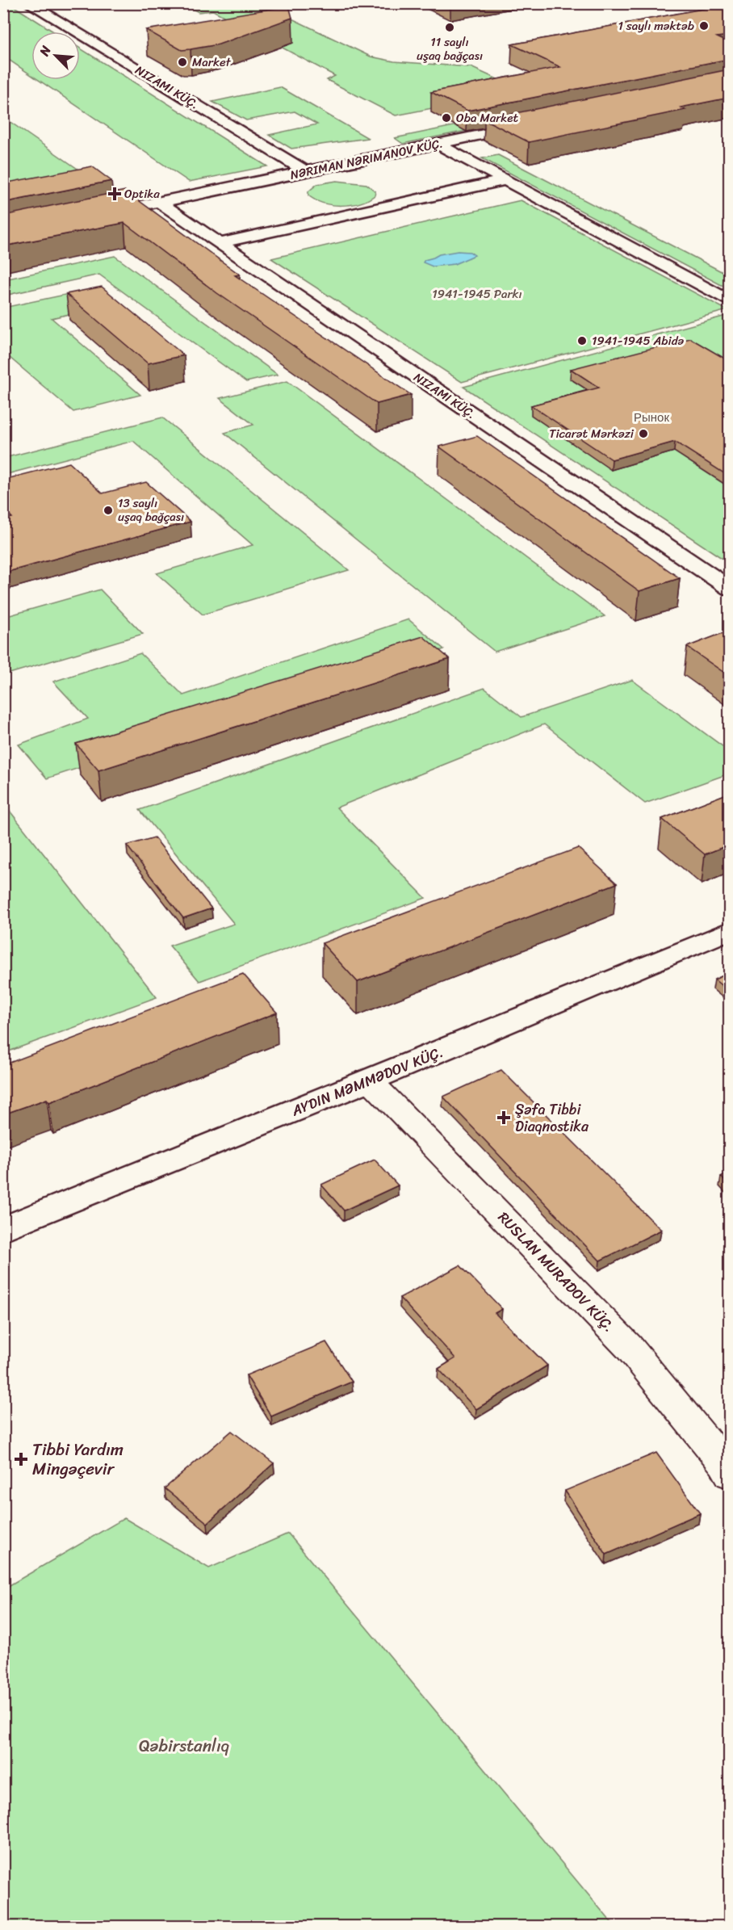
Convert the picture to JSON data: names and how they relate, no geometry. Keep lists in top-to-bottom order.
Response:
{
  "streets": {
    "street": ["NIZAMI KÜÇ.", "NƏRIMAN NƏRIMANOV KÜÇ.", "RUSLAN MURADOV KÜÇ."]
  },
  "crossings": [
    ["NIZAMI KÜÇ.", "NƏRIMAN NƏRIMANOV KÜÇ."]
  ],
  "parks": ["1941-1945 Parkı", "Рынок", "Qəbirstanlıq"],
  "places": {
    "other": [
      "1 saylı məktəb",
      "11 saylı uşaq bağçası",
      "Market",
      "Oba Market",
      "1941-1945 Abidə",
      "Ticarət Mərkəzi",
      "13 saylı uşaq bağçası"
    ],
    "health": ["Optika", "Şəfa Tibbi Diaqnostika", "Tibbi Yardım Mingəçevir"]
  },
  "north": "top left"
}
